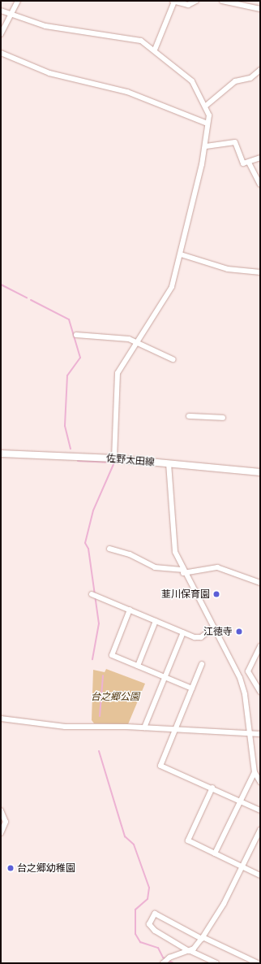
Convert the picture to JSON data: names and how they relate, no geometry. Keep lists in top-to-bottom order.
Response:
{
  "streets": {
    "main road": ["佐野太田線"]
  },
  "parks": ["台之郷公園"],
  "places": ["韮川保育園", "江徳寺", "台之郷幼稚園"]
}
